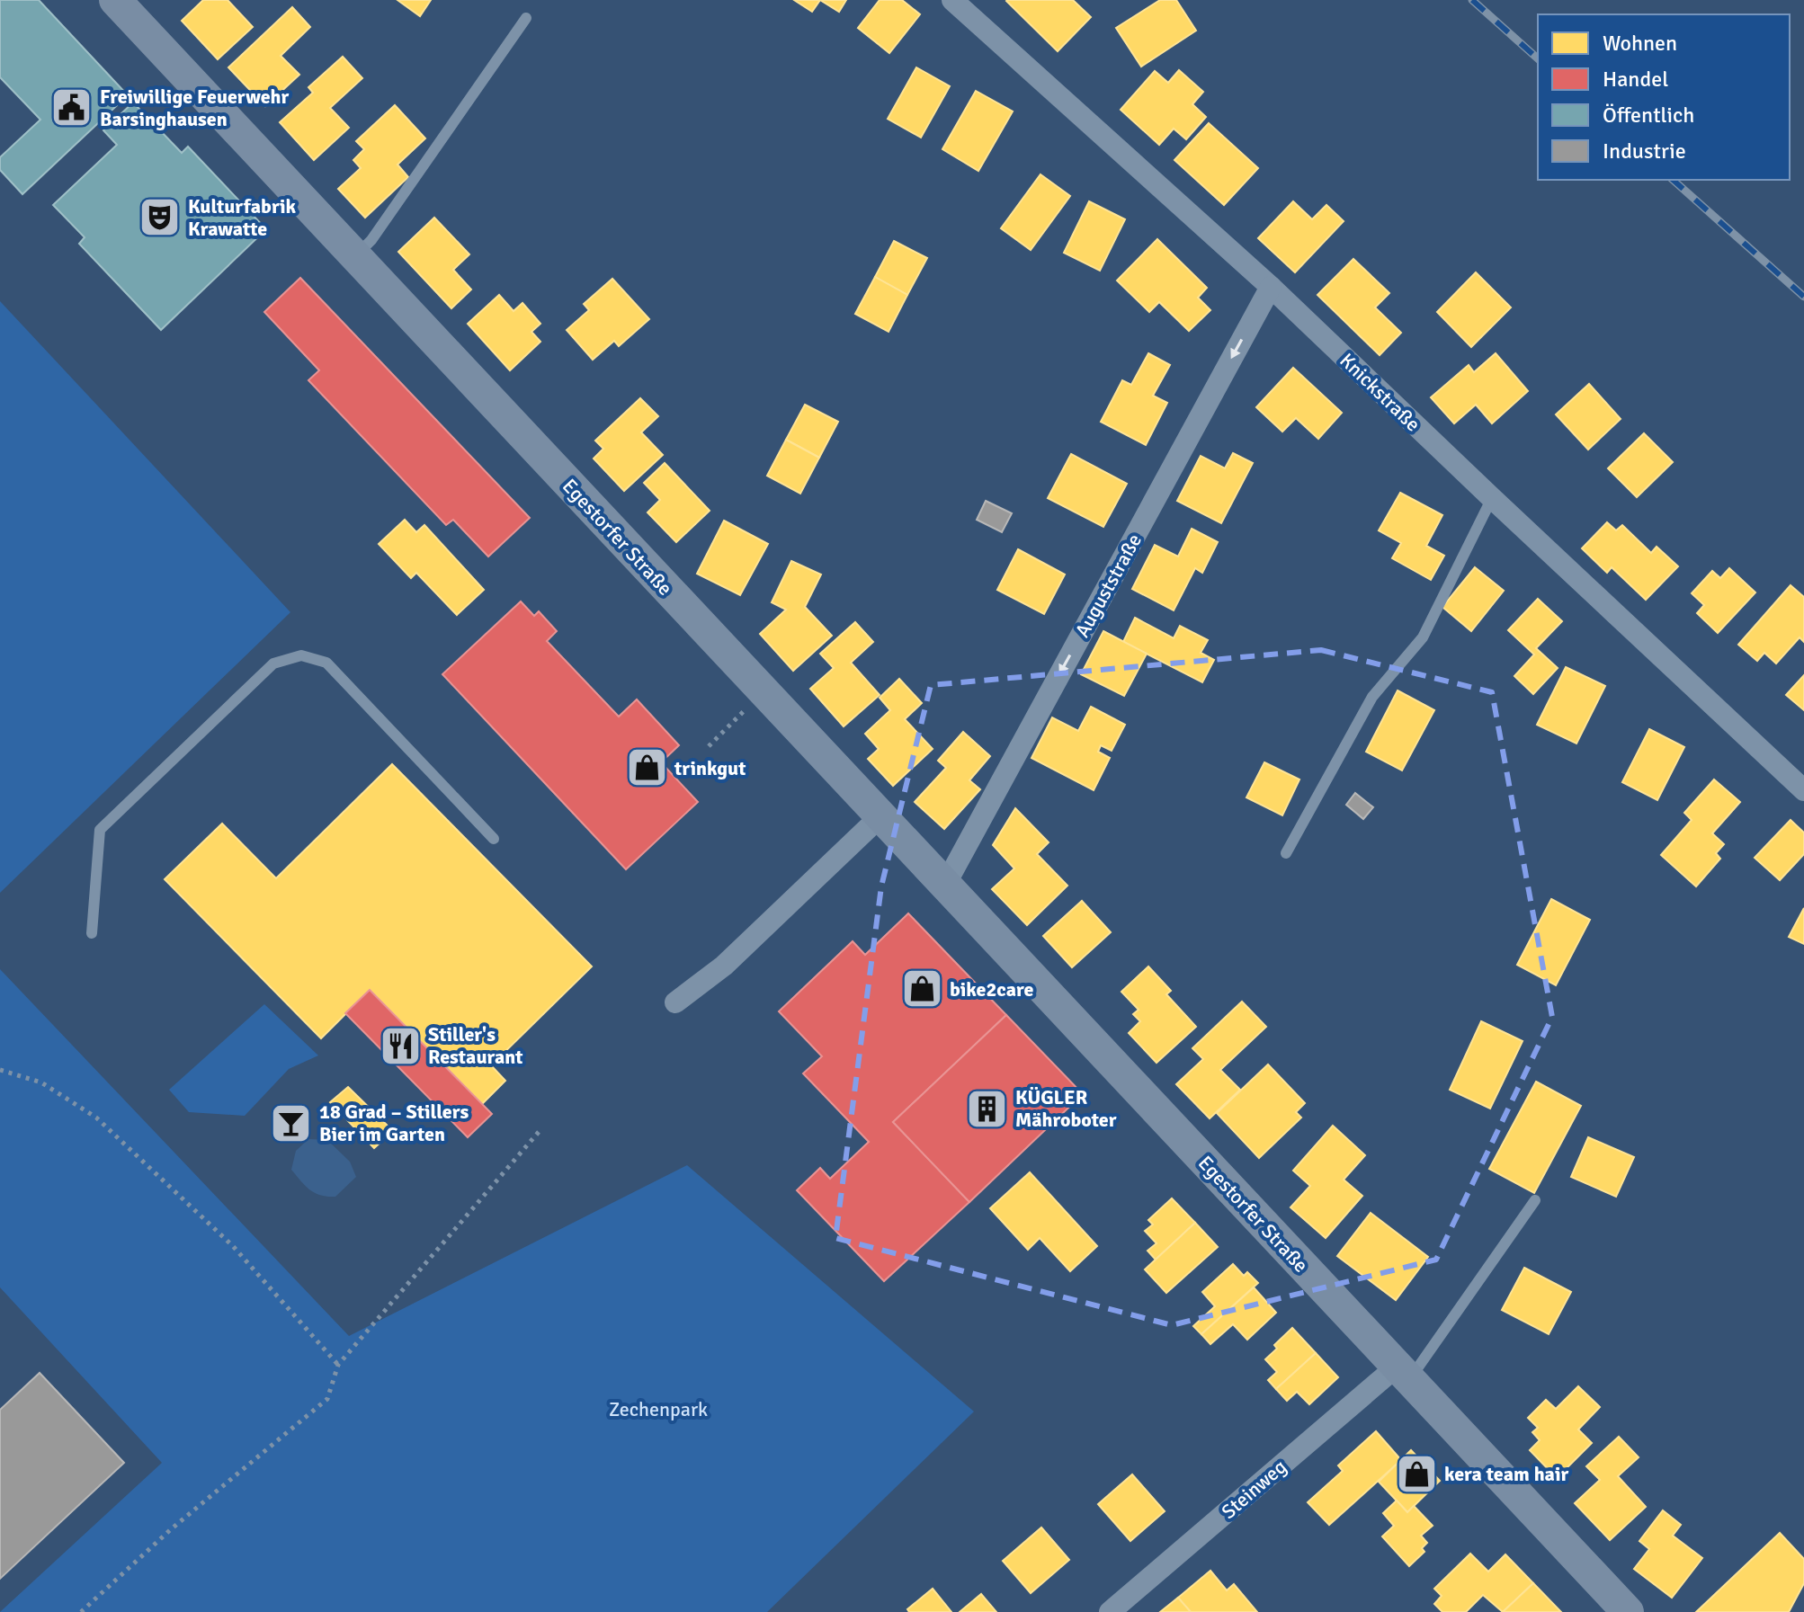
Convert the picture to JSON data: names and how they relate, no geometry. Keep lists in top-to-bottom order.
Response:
{
  "streets": {
    "main road": ["Egestorfer Straße"],
    "street": ["Knickstraße", "Auguststraße", "Steinweg"]
  },
  "crossings": [
    ["Knickstraße", "Auguststraße"],
    ["Egestorfer Straße", "Auguststraße"],
    ["Egestorfer Straße", "Steinweg"]
  ],
  "one_way": ["Auguststraße"],
  "parks": ["Zechenpark"],
  "places": {
    "public building": ["Freiwillige Feuerwehr Barsinghausen"],
    "theatre": ["Kulturfabrik Krawatte"],
    "shop": ["trinkgut", "bike2care", "kera team hair"],
    "restaurant": ["Stiller's Restaurant"],
    "building": ["KÜGLER Mähroboter"],
    "bar": ["18 Grad – Stillers Bier im Garten"]
  },
  "legend": [
    "Wohnen",
    "Handel",
    "Öffentlich",
    "Industrie"
  ]
}
